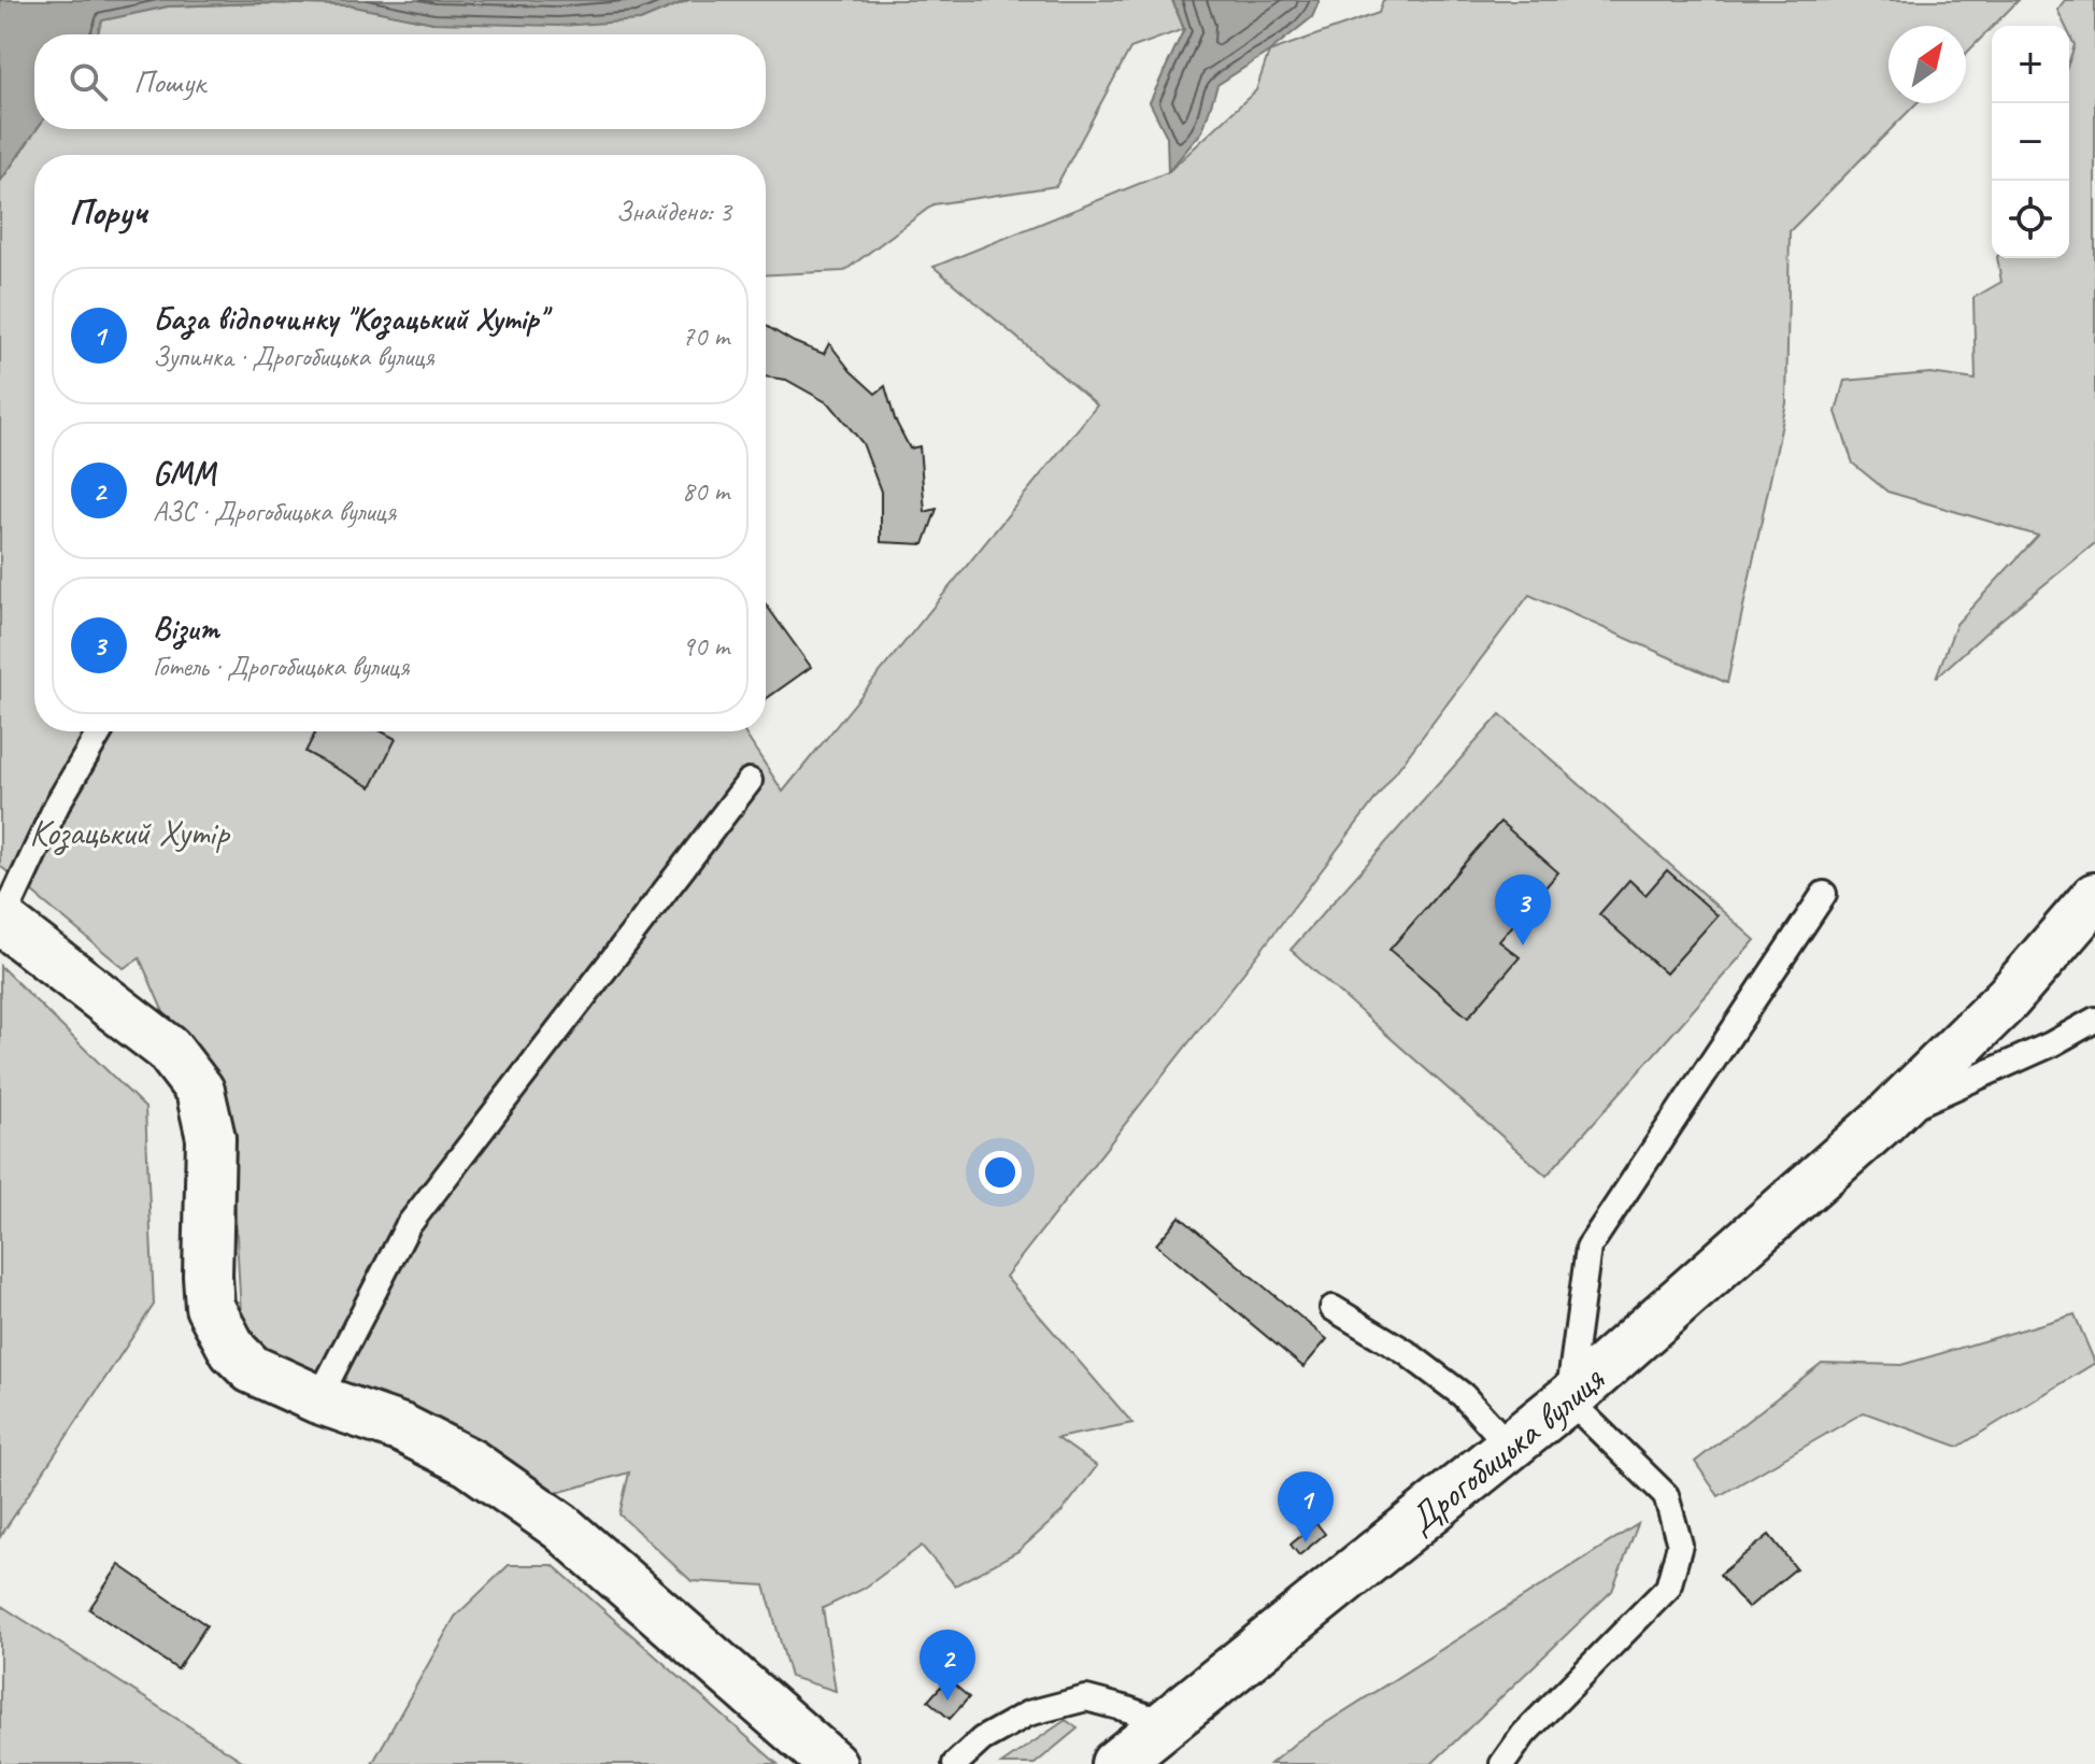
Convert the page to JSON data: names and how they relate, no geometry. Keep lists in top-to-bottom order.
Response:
{
  "streets": {
    "main road": ["Дрогобицька вулиця"]
  },
  "parks": ["Козацький Хутір"],
  "north": "top right",
  "page": {
    "map_buttons": ["+", "−"],
    "search": "Пошук",
    "heading": ["Поруч", "Знайдено: 3"],
    "list": [
      {
        "mark": "1",
        "name": "База відпочинку \"Козацький Хутір\"",
        "note": "Зупинка · Дрогобицька вулиця",
        "value": "70 m"
      },
      {
        "mark": "2",
        "name": "GMM",
        "note": "АЗС · Дрогобицька вулиця",
        "value": "80 m"
      },
      {
        "mark": "3",
        "name": "Візит",
        "note": "Готель · Дрогобицька вулиця",
        "value": "90 m"
      }
    ],
    "pins": ["3", "1", "2"]
  }
}
